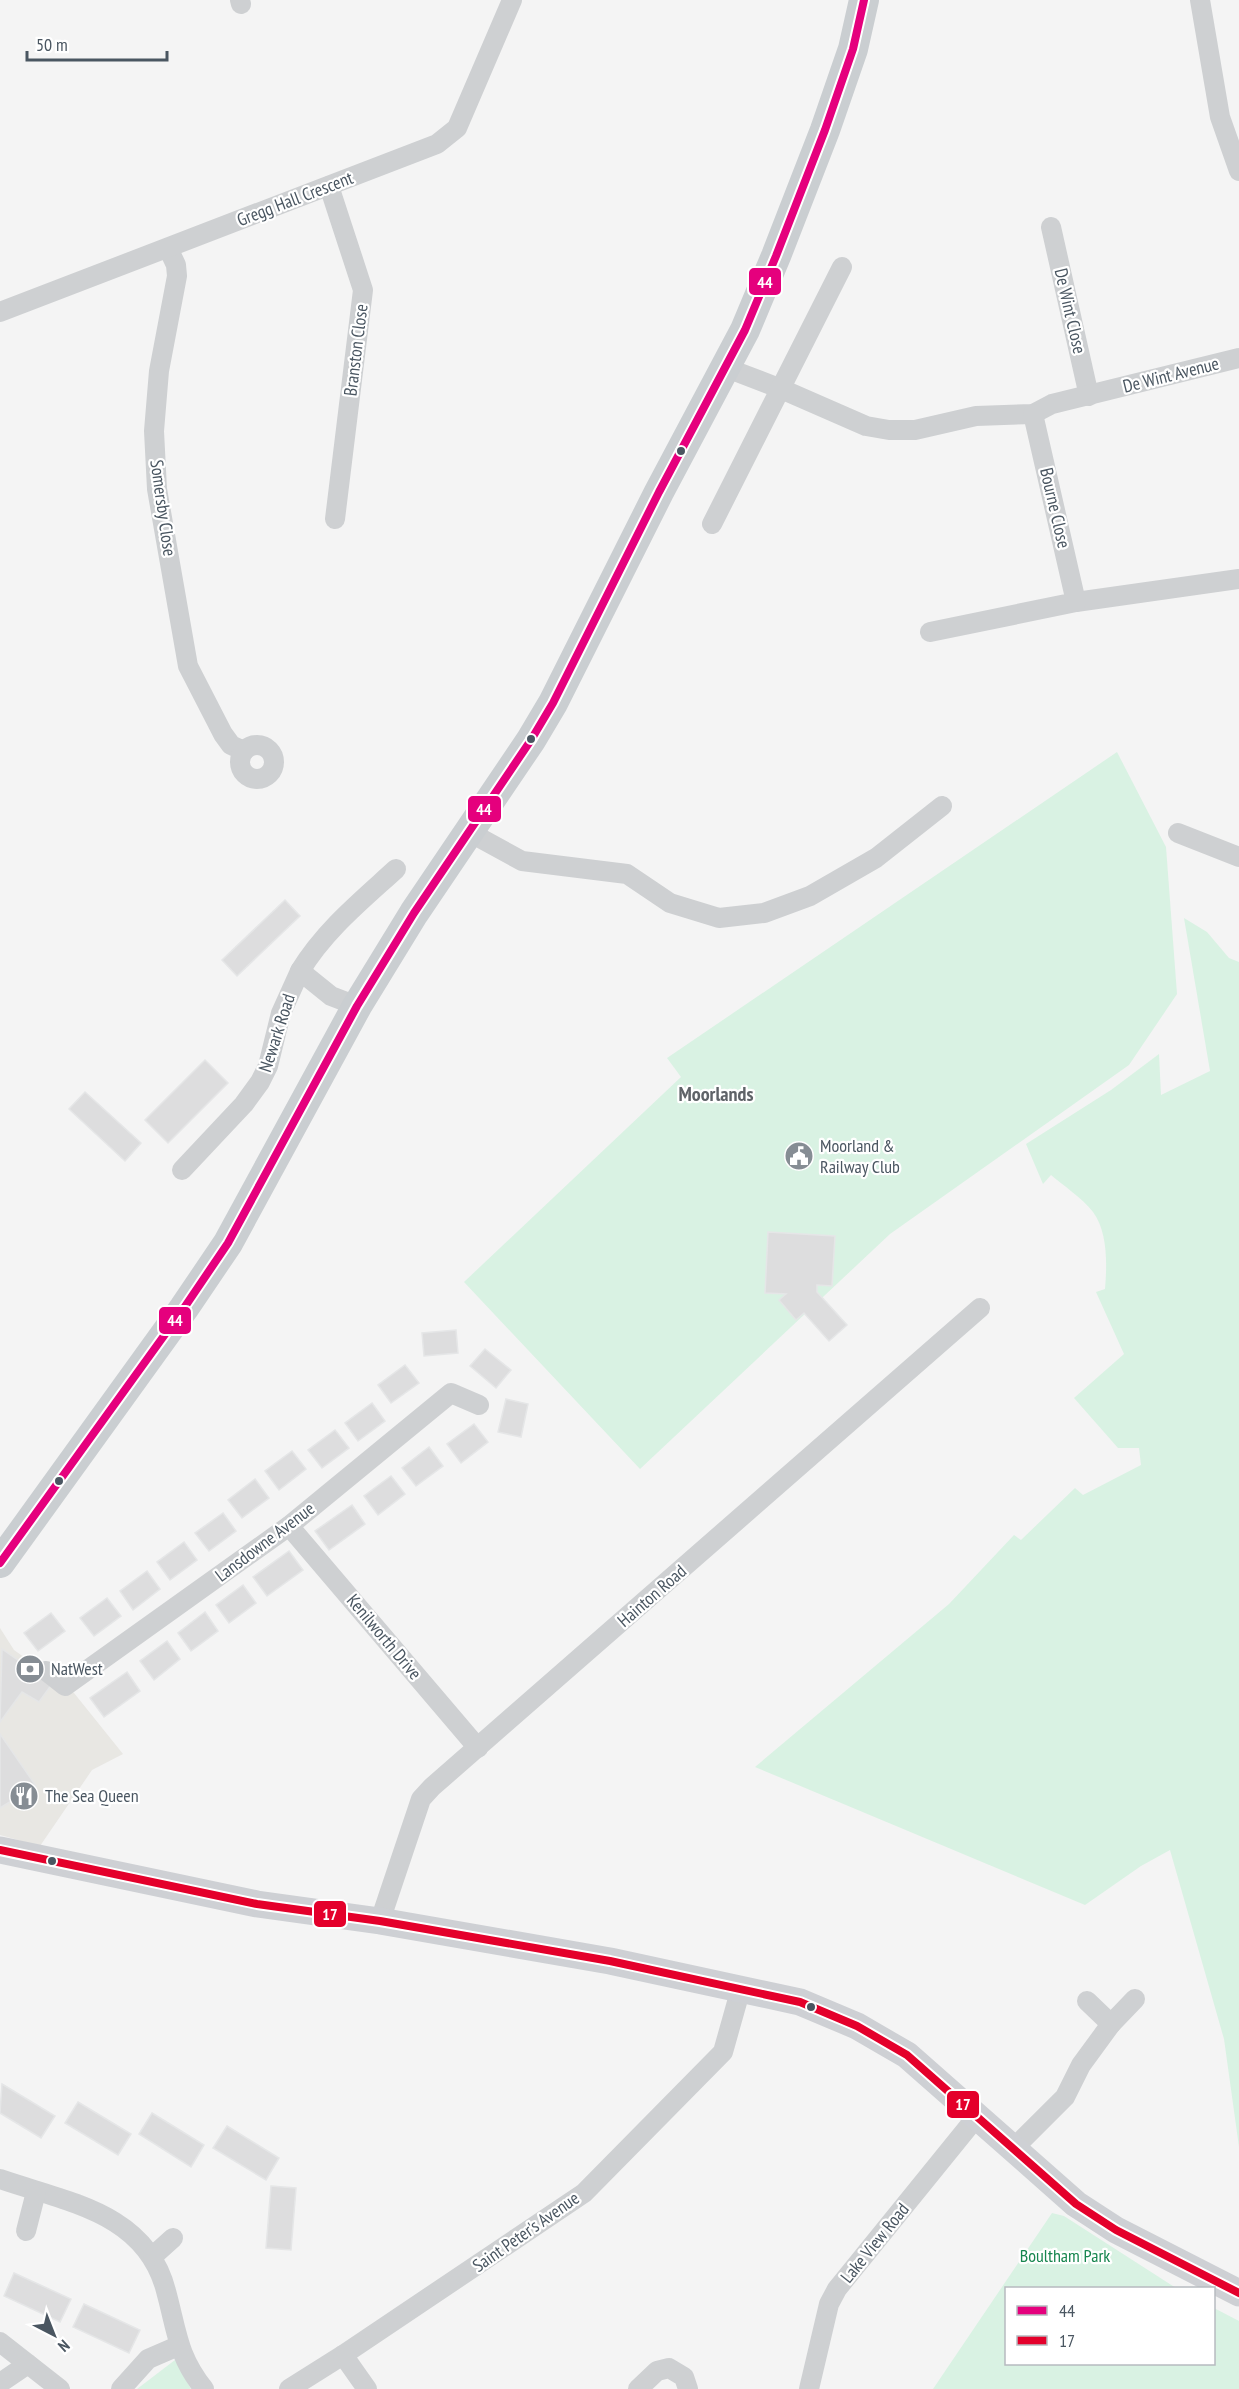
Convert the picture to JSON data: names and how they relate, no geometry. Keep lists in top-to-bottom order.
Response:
{
  "streets": {
    "street": [
      "Gregg Hall Crescent",
      "De Wint Close",
      "Branston Close",
      "De Wint Avenue",
      "Somersby Close",
      "Bourne Close",
      "Newark Road",
      "Lansdowne Avenue",
      "Hainton Road",
      "Kenilworth Drive",
      "Saint Peter's Avenue",
      "Lake View Road"
    ]
  },
  "crossings": [
    ["Gregg Hall Crescent", "Branston Close"],
    ["Gregg Hall Crescent", "Somersby Close"],
    ["De Wint Close", "De Wint Avenue"],
    ["De Wint Avenue", "Bourne Close"],
    ["Lansdowne Avenue", "Kenilworth Drive"],
    ["Hainton Road", "Kenilworth Drive"]
  ],
  "districts": ["Moorlands"],
  "parks": ["Boultham Park"],
  "places": {
    "public building": ["Moorland & Railway Club"],
    "bank": ["NatWest"],
    "restaurant": ["The Sea Queen"]
  },
  "lines": ["transit line 44", "transit line 17"],
  "legend": ["44", "17"],
  "scale_bar": "50 m",
  "north": "bottom right"
}
